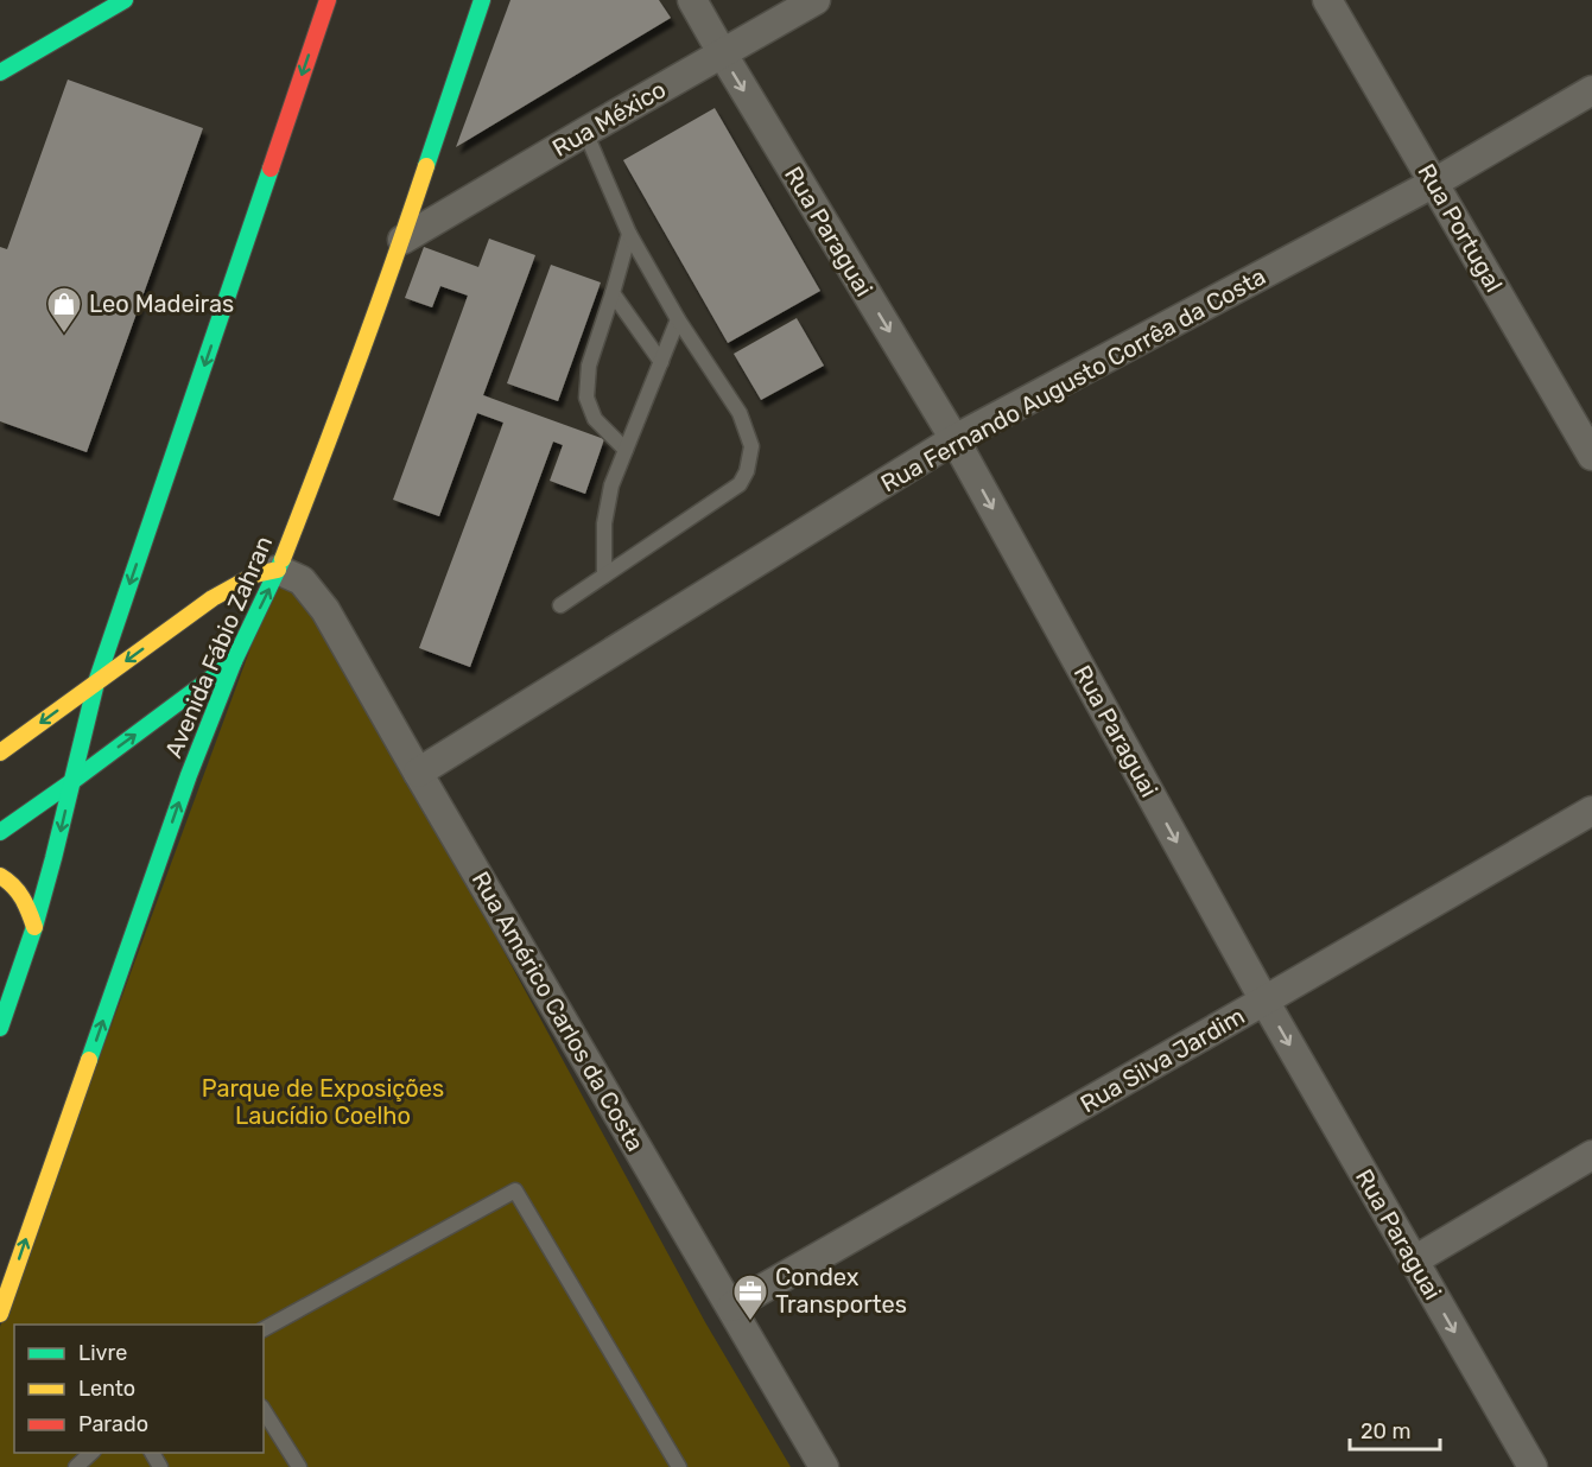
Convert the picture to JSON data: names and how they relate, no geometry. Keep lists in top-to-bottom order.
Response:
{
  "streets": {
    "main road": ["Avenida Fábio Zahran"],
    "street": [
      "Rua México",
      "Rua Portugal",
      "Rua Paraguai",
      "Rua Fernando Augusto Corrêa da Costa",
      "Rua Américo Carlos da Costa",
      "Rua Silva Jardim"
    ]
  },
  "crossings": [
    ["Rua México", "Rua Paraguai"],
    ["Rua México", "Avenida Fábio Zahran"],
    ["Rua Portugal", "Rua Fernando Augusto Corrêa da Costa"],
    ["Rua Paraguai", "Rua Fernando Augusto Corrêa da Costa"],
    ["Rua Paraguai", "Rua Silva Jardim"],
    ["Rua Fernando Augusto Corrêa da Costa", "Rua Américo Carlos da Costa"],
    ["Avenida Fábio Zahran", "Rua Américo Carlos da Costa"],
    ["Rua Américo Carlos da Costa", "Rua Silva Jardim"]
  ],
  "one_way": ["Rua Paraguai"],
  "parks": ["Parque de Exposições Laucídio Coelho"],
  "places": {
    "shop": ["Leo Madeiras"],
    "office": ["Condex Transportes"]
  },
  "legend": ["Livre", "Lento", "Parado"],
  "scale_bar": "20 m"
}
